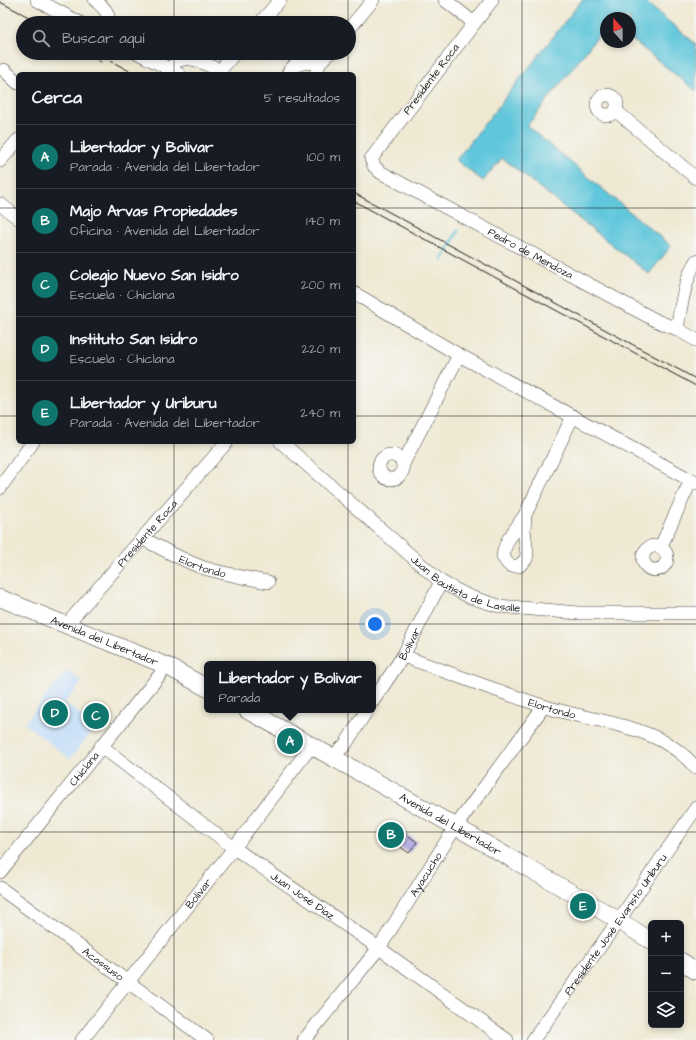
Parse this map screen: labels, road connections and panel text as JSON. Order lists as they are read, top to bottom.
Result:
{
  "streets": {
    "main road": ["Avenida del Libertador"],
    "street": [
      "Presidente Roca",
      "Pedro de Mendoza",
      "Elortondo",
      "Juan Bautista de Lasalle",
      "Bolívar",
      "Chiclana",
      "Ayacucho",
      "Juan José Díaz",
      "Presidente José Evaristo Uriburu",
      "Acassuso"
    ]
  },
  "crossings": [
    ["Presidente Roca", "Pedro de Mendoza"],
    ["Presidente Roca", "Elortondo"],
    ["Presidente Roca", "Avenida del Libertador"],
    ["Elortondo", "Bolívar"],
    ["Elortondo", "Ayacucho"],
    ["Juan Bautista de Lasalle", "Bolívar"],
    ["Avenida del Libertador", "Bolívar"],
    ["Avenida del Libertador", "Chiclana"],
    ["Avenida del Libertador", "Ayacucho"],
    ["Avenida del Libertador", "Presidente José Evaristo Uriburu"],
    ["Bolívar", "Juan José Díaz"],
    ["Bolívar", "Acassuso"],
    ["Chiclana", "Juan José Díaz"],
    ["Ayacucho", "Juan José Díaz"]
  ],
  "north": "top",
  "page": {
    "search": "Buscar aquí",
    "heading": ["Cerca", "5 resultados"],
    "list": [
      {
        "mark": "A",
        "name": "Libertador y Bolivar",
        "note": "Parada · Avenida del Libertador",
        "value": "100 m"
      },
      {
        "mark": "B",
        "name": "Majo Arvas Propiedades",
        "note": "Oficina · Avenida del Libertador",
        "value": "140 m"
      },
      {
        "mark": "C",
        "name": "Colegio Nuevo San Isidro",
        "note": "Escuela · Chiclana",
        "value": "200 m"
      },
      {
        "mark": "D",
        "name": "Instituto San Isidro",
        "note": "Escuela · Chiclana",
        "value": "220 m"
      },
      {
        "mark": "E",
        "name": "Libertador y Uriburu",
        "note": "Parada · Avenida del Libertador",
        "value": "240 m"
      }
    ],
    "popup": ["Libertador y Bolivar", "Parada"],
    "pins": [
      "D",
      "C",
      "A",
      "B",
      "E"
    ],
    "map_buttons": ["+", "−"]
  }
}
